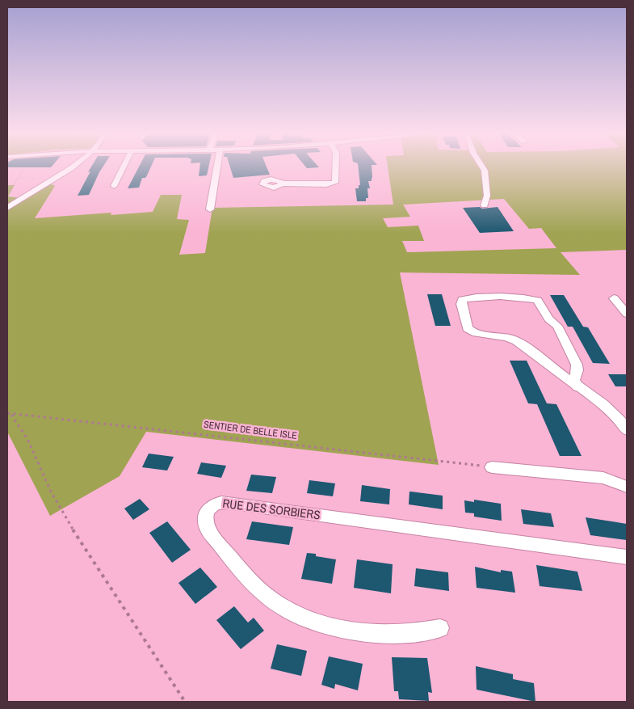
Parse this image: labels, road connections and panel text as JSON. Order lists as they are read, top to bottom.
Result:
{
  "streets": {
    "street": ["RUE DES SORBIERS"],
    "path": ["SENTIER DE BELLE ISLE"]
  }
}
